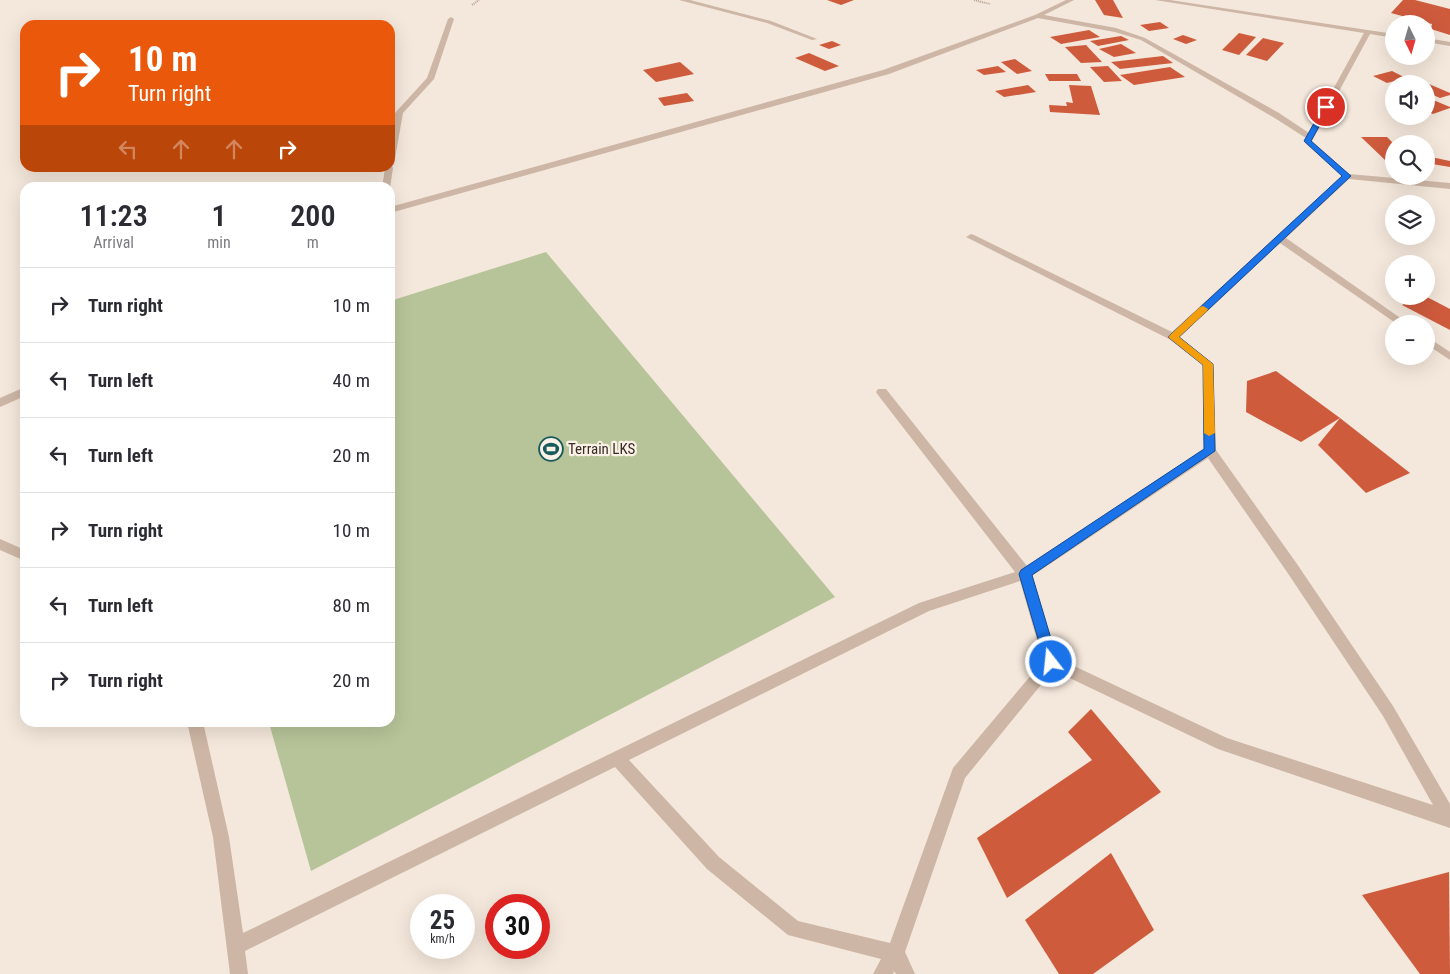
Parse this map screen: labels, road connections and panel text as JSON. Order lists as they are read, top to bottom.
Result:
{
  "places": {
    "sports": ["Terrain LKS"]
  },
  "north": "bottom",
  "page": {
    "map_buttons": ["+", "−"],
    "turn": ["10 m", "Turn right"],
    "eta": [
      "11:23",
      "Arrival",
      "1",
      "min",
      "200",
      "m"
    ],
    "list": [
      {
        "name": "Turn right",
        "value": "10 m"
      },
      {
        "name": "Turn left",
        "value": "40 m"
      },
      {
        "name": "Turn left",
        "value": "20 m"
      },
      {
        "name": "Turn right",
        "value": "10 m"
      },
      {
        "name": "Turn left",
        "value": "80 m"
      },
      {
        "name": "Turn right",
        "value": "20 m"
      }
    ],
    "speed": "25 km/h",
    "limit": "30"
  }
}
